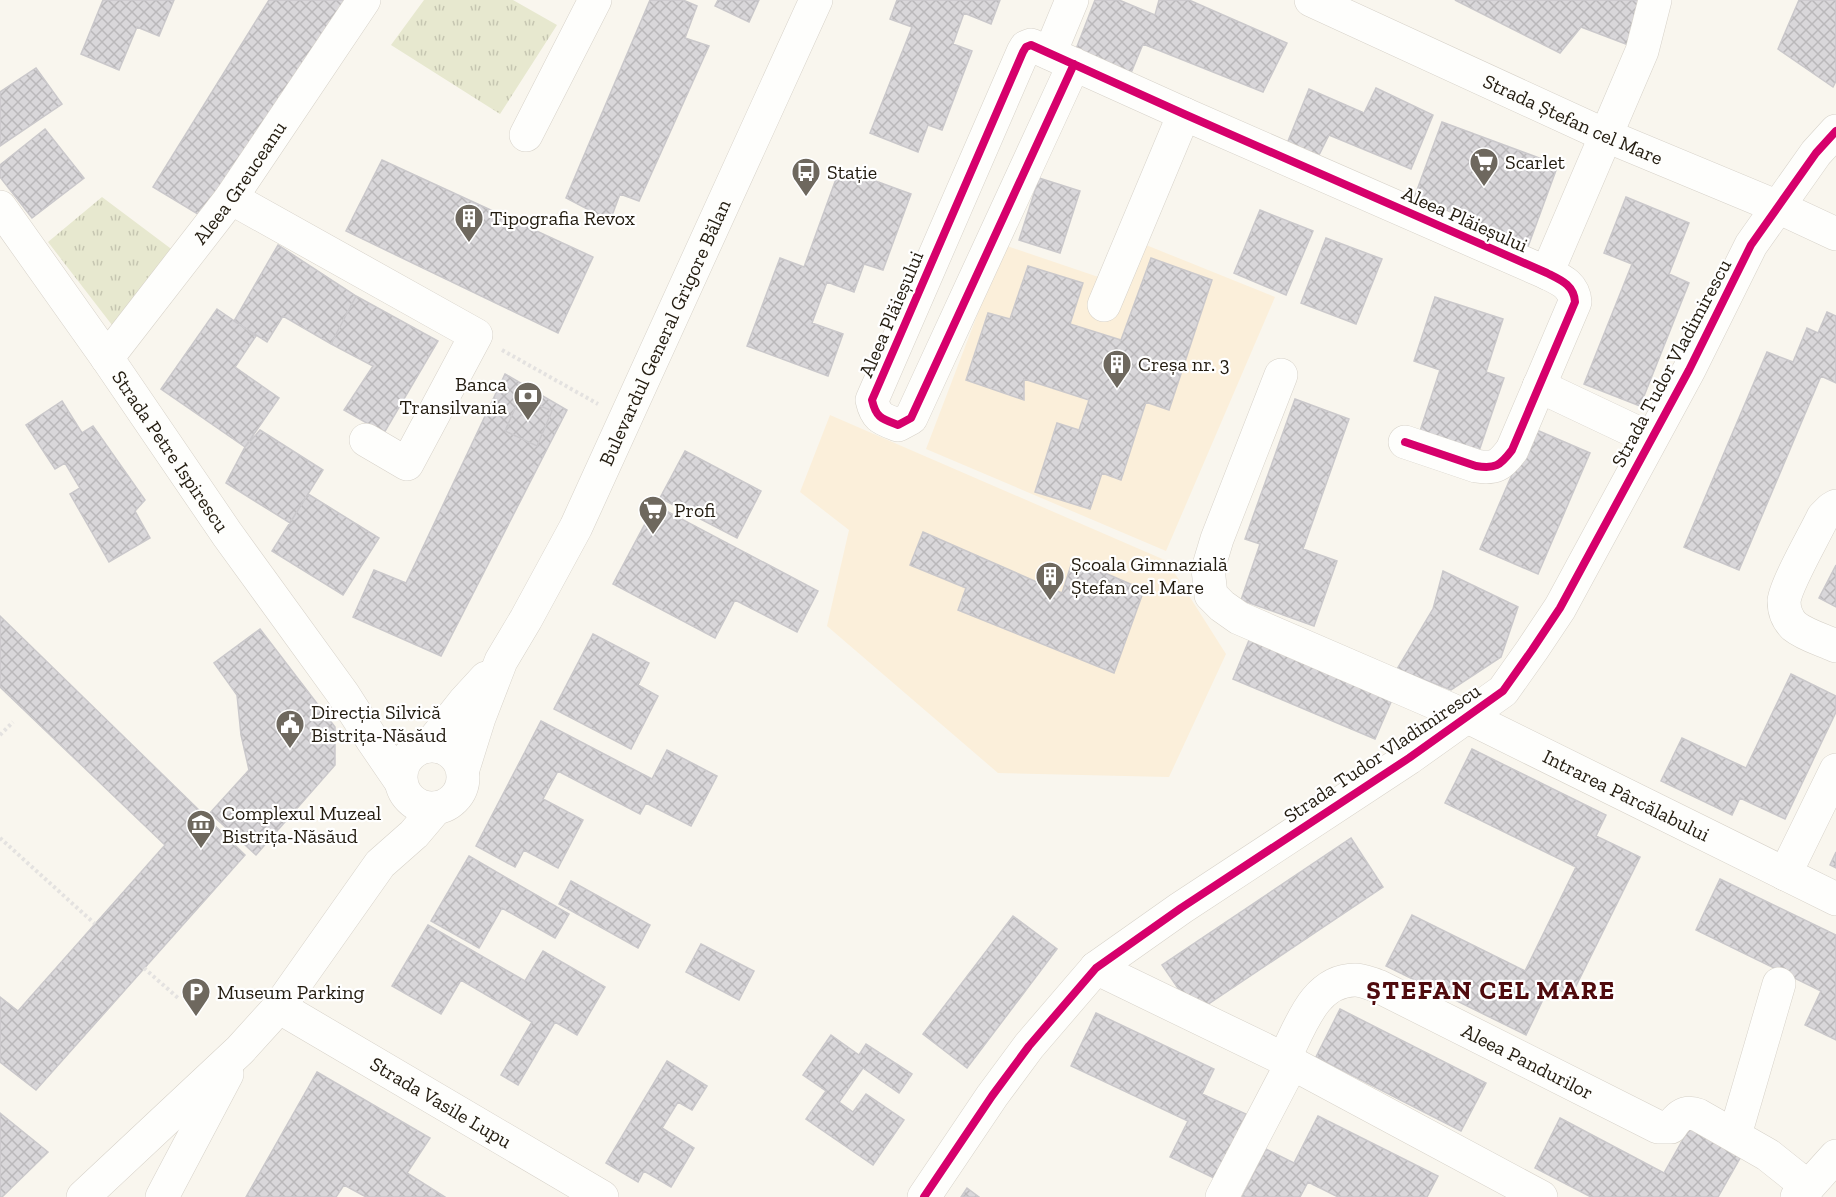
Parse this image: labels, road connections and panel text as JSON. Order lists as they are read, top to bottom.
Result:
{
  "streets": {
    "street": [
      "Strada Ștefan cel Mare",
      "Aleea Greuceanu",
      "Aleea Plăieșului",
      "Bulevardul General Grigore Bălan",
      "Strada Tudor Vladimirescu",
      "Strada Petre Ispirescu",
      "Intrarea Pârcălabului",
      "Aleea Pandurilor",
      "Strada Vasile Lupu"
    ]
  },
  "crossings": [
    ["Strada Ștefan cel Mare", "Aleea Plăieșului"],
    ["Strada Ștefan cel Mare", "Strada Tudor Vladimirescu"],
    ["Aleea Greuceanu", "Strada Petre Ispirescu"],
    ["Bulevardul General Grigore Bălan", "Strada Petre Ispirescu"],
    ["Strada Tudor Vladimirescu", "Intrarea Pârcălabului"]
  ],
  "districts": ["ȘTEFAN CEL MARE"],
  "places": {
    "supermarket": ["Scarlet", "Profi"],
    "bus stop": ["Stație"],
    "building": ["Tipografia Revox", "Creșa nr. 3", "Școala Gimnazială Ștefan cel Mare"],
    "bank": ["Banca Transilvania"],
    "public building": ["Direcția Silvică Bistrița-Năsăud"],
    "museum": ["Complexul Muzeal Bistrița-Năsăud"],
    "parking": ["Museum Parking"]
  }
}
